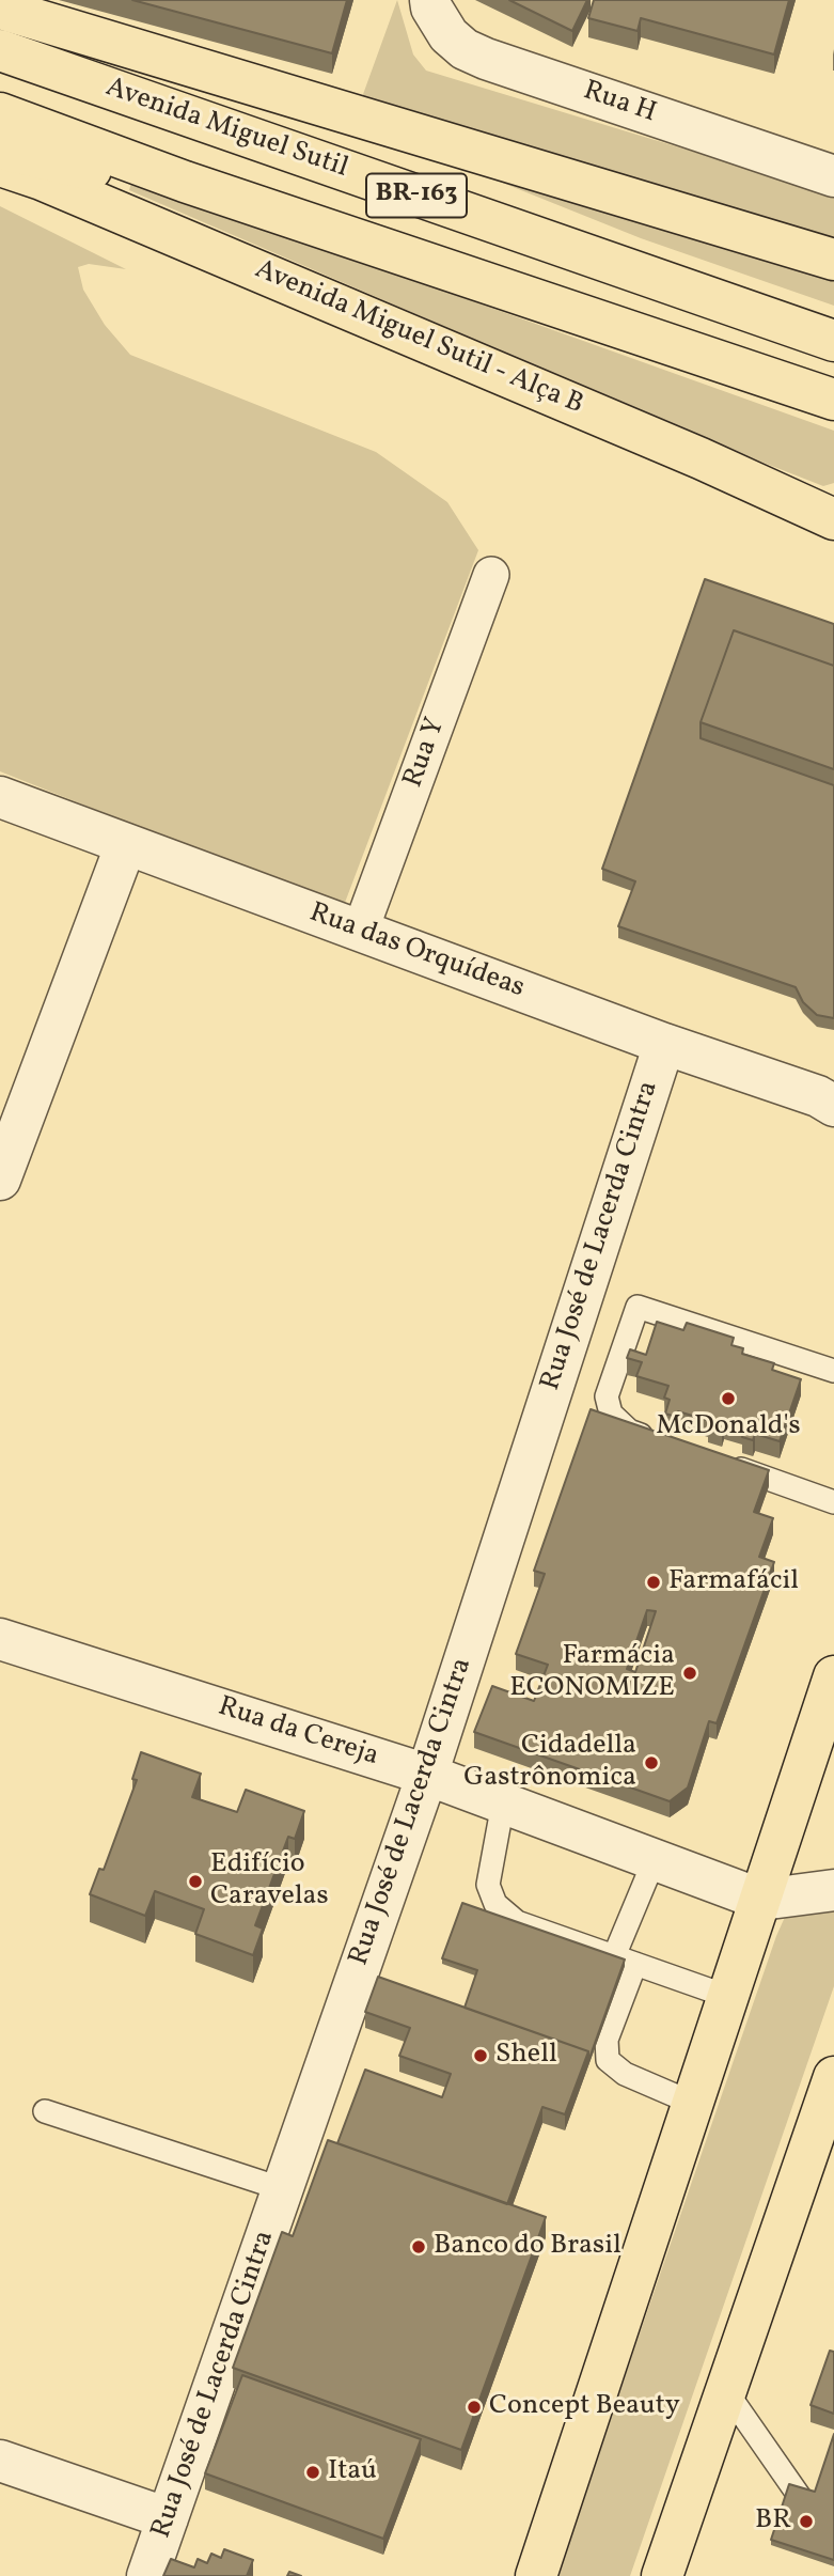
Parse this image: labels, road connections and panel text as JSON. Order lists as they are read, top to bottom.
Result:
{
  "streets": {
    "main road": ["Avenida Miguel Sutil", "BR-163", "Avenida Miguel Sutil - Alça B"],
    "street": [
      "Rua H",
      "Rua Y",
      "Rua das Orquídeas",
      "Rua José de Lacerda Cintra",
      "Rua da Cereja"
    ]
  },
  "crossings": [
    ["Rua Y", "Rua das Orquídeas"],
    ["Rua das Orquídeas", "Rua José de Lacerda Cintra"],
    ["Rua José de Lacerda Cintra", "Rua da Cereja"]
  ],
  "places": [
    "McDonald's",
    "Farmafácil",
    "Farmácia ECONOMIZE",
    "Cidadella Gastrônomica",
    "Edifício Caravelas",
    "Shell",
    "Banco do Brasil",
    "Concept Beauty",
    "Itaú",
    "BR"
  ]
}
